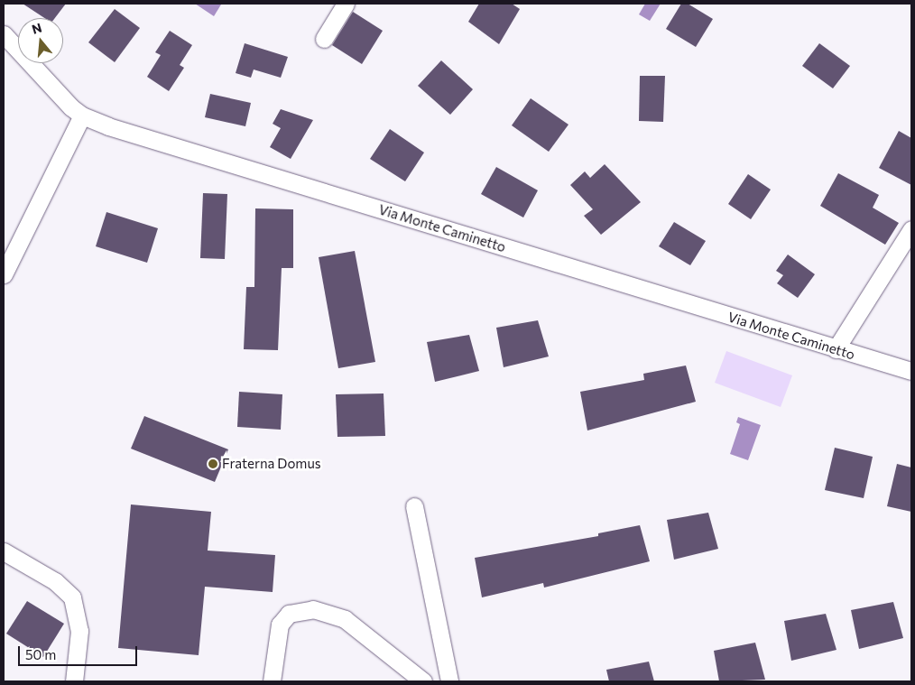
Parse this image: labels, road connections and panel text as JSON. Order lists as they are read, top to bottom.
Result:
{
  "streets": {
    "street": ["Via Monte Caminetto"]
  },
  "places": ["Fraterna Domus"],
  "scale_bar": "50 m",
  "north": "top"
}
